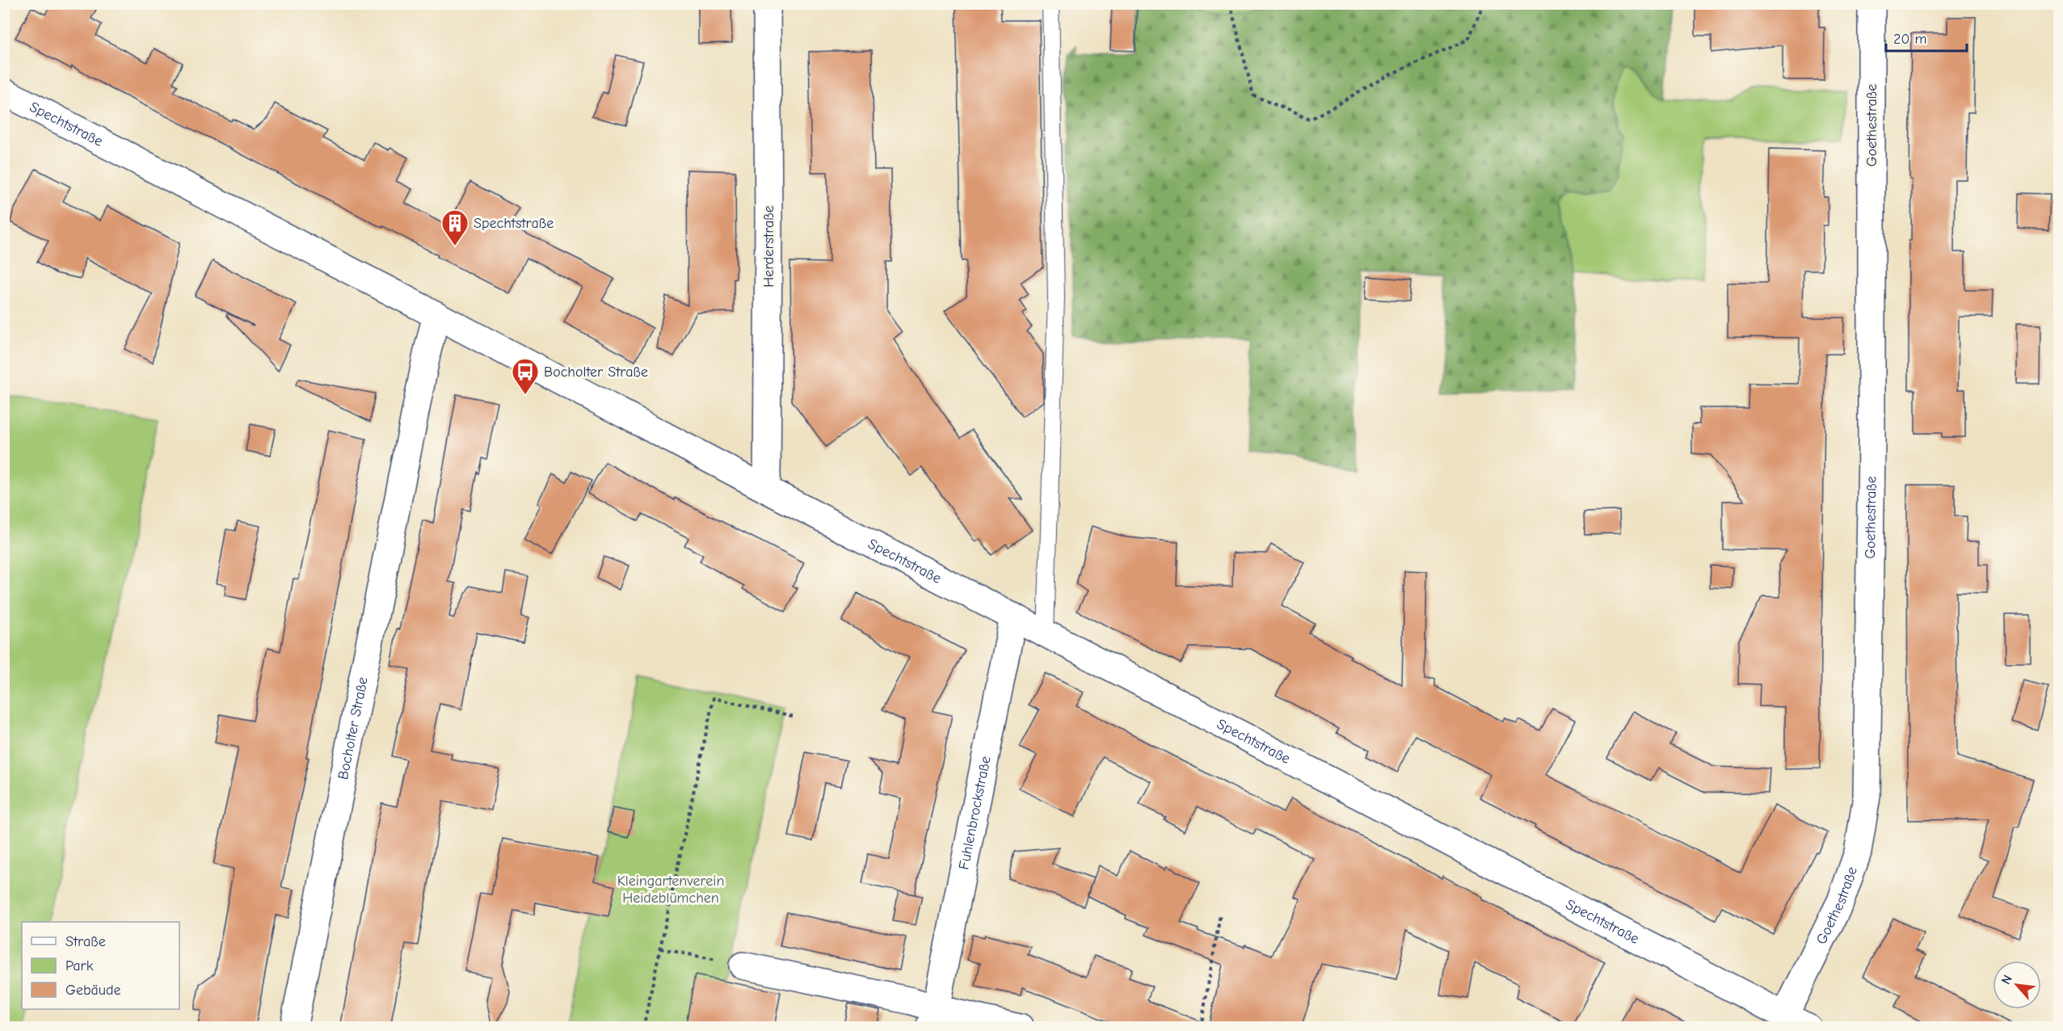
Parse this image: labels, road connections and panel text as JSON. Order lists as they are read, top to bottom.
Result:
{
  "streets": {
    "street": [
      "Spechtstraße",
      "Goethestraße",
      "Herderstraße",
      "Bocholter Straße",
      "Fuhlenbrockstraße"
    ]
  },
  "crossings": [
    ["Spechtstraße", "Goethestraße"],
    ["Spechtstraße", "Herderstraße"],
    ["Spechtstraße", "Bocholter Straße"],
    ["Spechtstraße", "Fuhlenbrockstraße"]
  ],
  "parks": ["Kleingartenverein Heideblümchen"],
  "places": {
    "building": ["Spechtstraße"],
    "bus stop": ["Bocholter Straße"]
  },
  "legend": ["Straße", "Park", "Gebäude"],
  "scale_bar": "20 m",
  "north": "top left"
}
